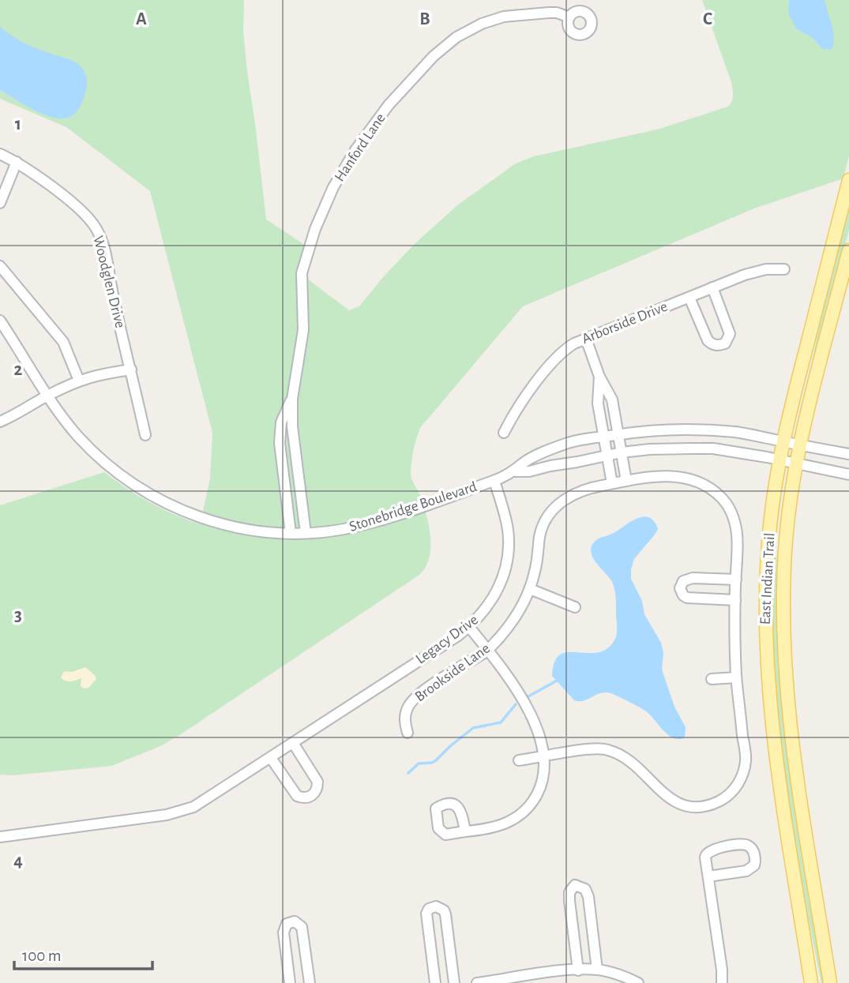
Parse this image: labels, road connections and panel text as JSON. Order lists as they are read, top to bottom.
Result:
{
  "streets": {
    "main road": ["East Indian Trail"],
    "street": [
      "Hanford Lane",
      "Woodglen Drive",
      "Arborside Drive",
      "Stonebridge Boulevard",
      "Legacy Drive",
      "Brookside Lane"
    ]
  },
  "crossings": [
    ["Hanford Lane", "Stonebridge Boulevard"],
    ["Stonebridge Boulevard", "East Indian Trail"],
    ["Stonebridge Boulevard", "Legacy Drive"]
  ],
  "scale_bar": "100 m",
  "grid": {
    "columns": ["A", "B", "C"],
    "rows": [
      "1",
      "2",
      "3",
      "4"
    ]
  }
}
